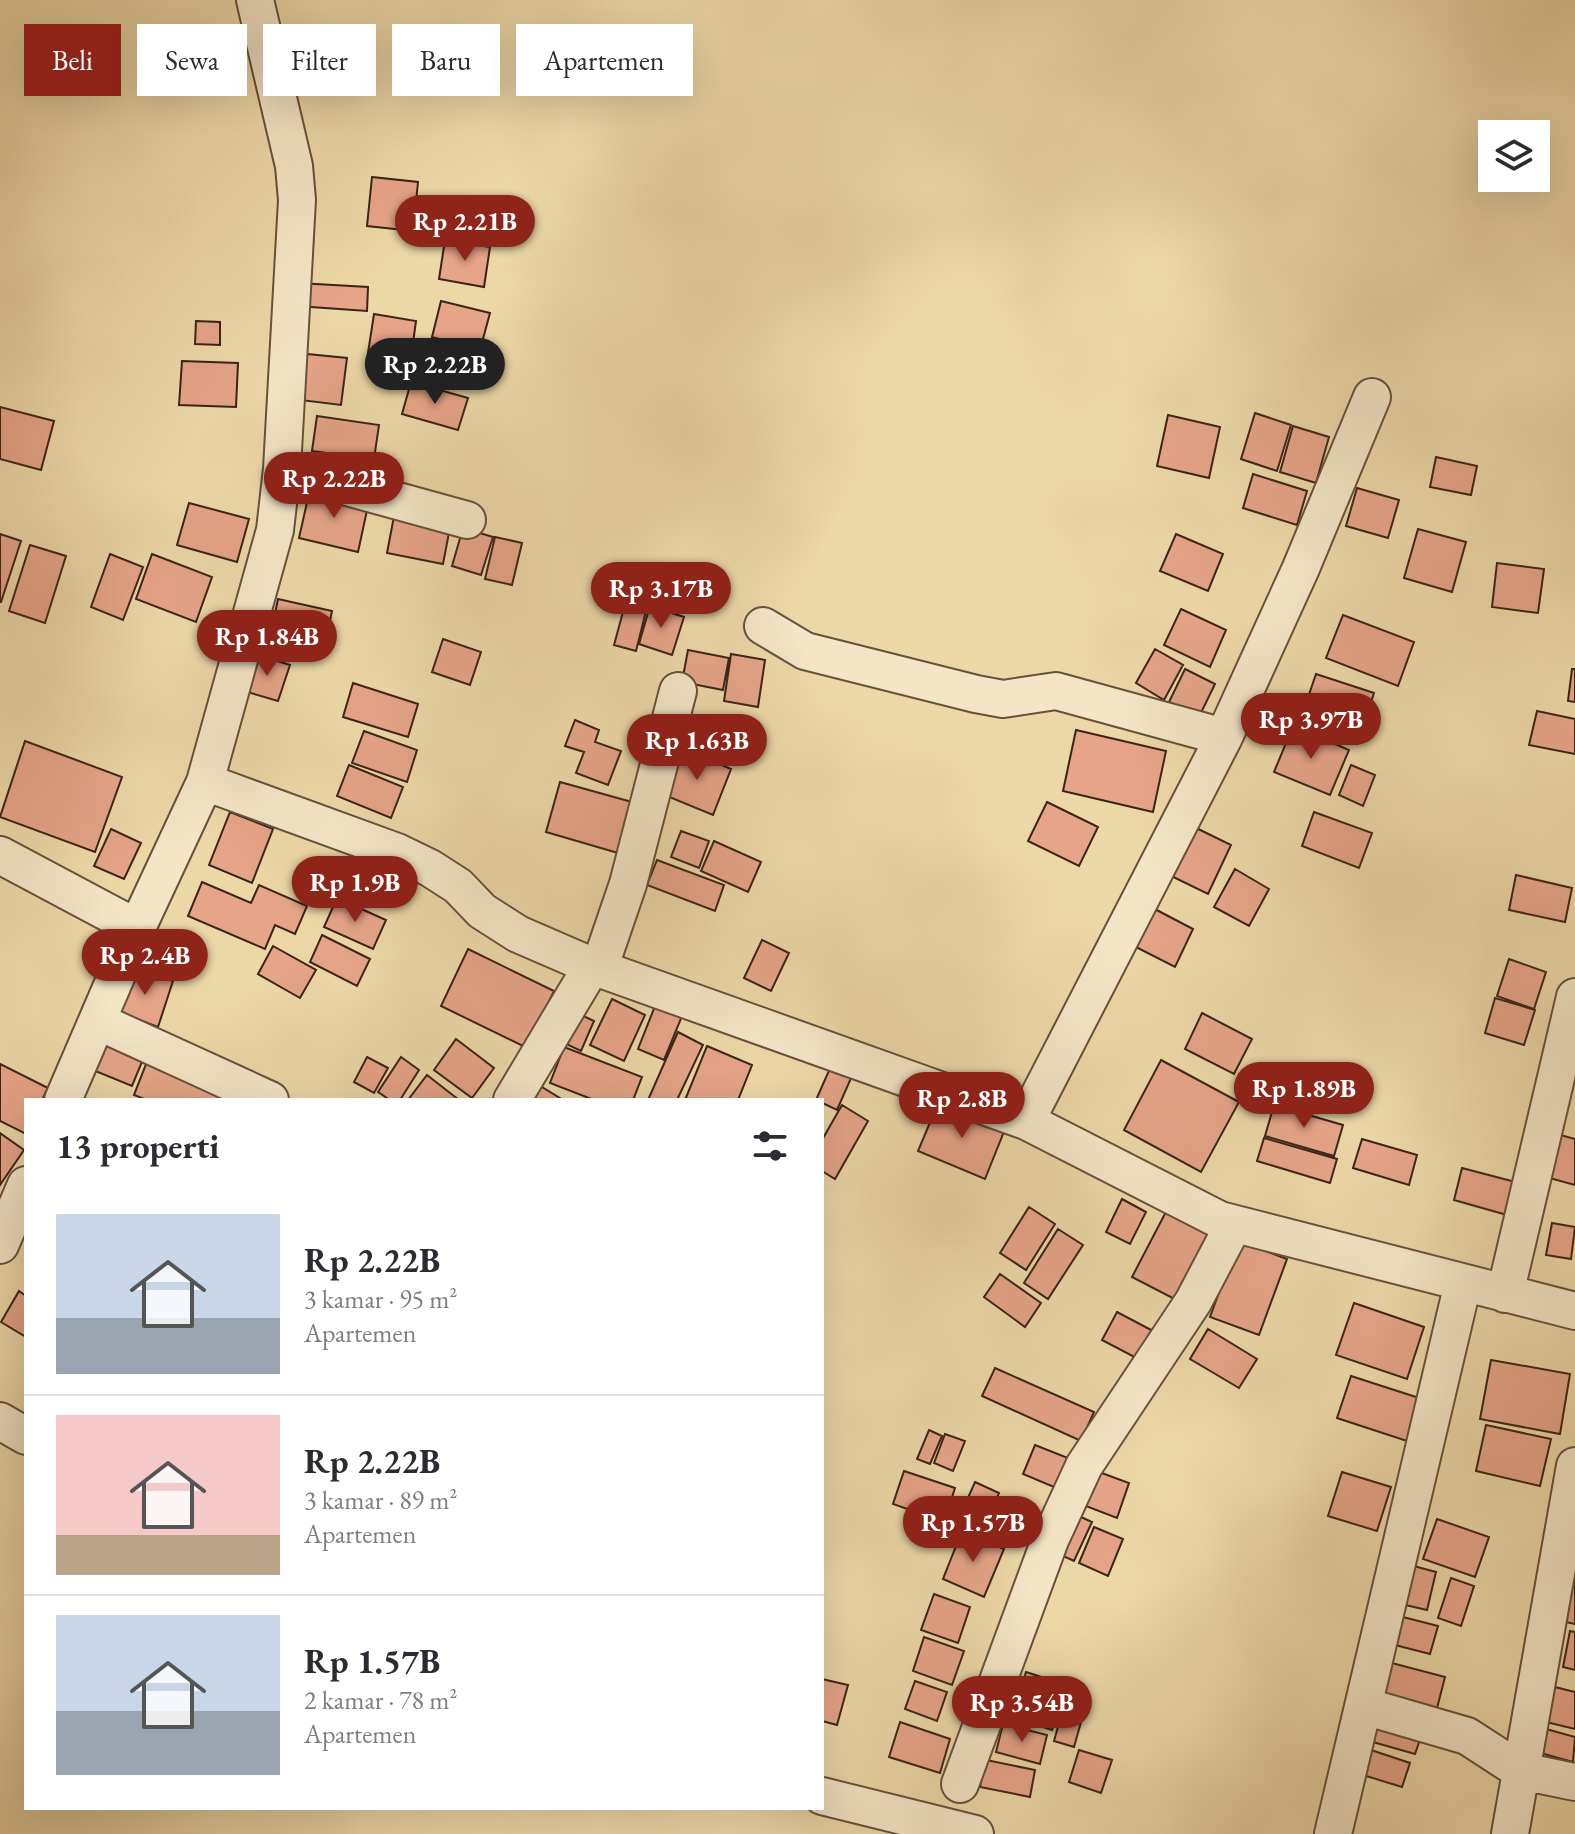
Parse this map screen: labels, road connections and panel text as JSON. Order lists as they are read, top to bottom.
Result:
{
  "page": {
    "chip": [
      "Beli",
      "Sewa",
      "Filter",
      "Baru",
      "Apartemen"
    ],
    "price": [
      "Rp 2.21B",
      "Rp 2.22B",
      "Rp 2.22B",
      "Rp 3.17B",
      "Rp 1.84B",
      "Rp 3.97B",
      "Rp 1.63B",
      "Rp 1.9B",
      "Rp 2.4B",
      "Rp 1.89B",
      "Rp 2.8B",
      "Rp 1.57B",
      "Rp 3.54B"
    ],
    "heading": "13 properti",
    "list": [
      {
        "name": "Rp 2.22B",
        "note": "3 kamar · 95 m² · Apartemen"
      },
      {
        "name": "Rp 2.22B",
        "note": "3 kamar · 89 m² · Apartemen"
      },
      {
        "name": "Rp 1.57B",
        "note": "2 kamar · 78 m² · Apartemen"
      }
    ]
  }
}
